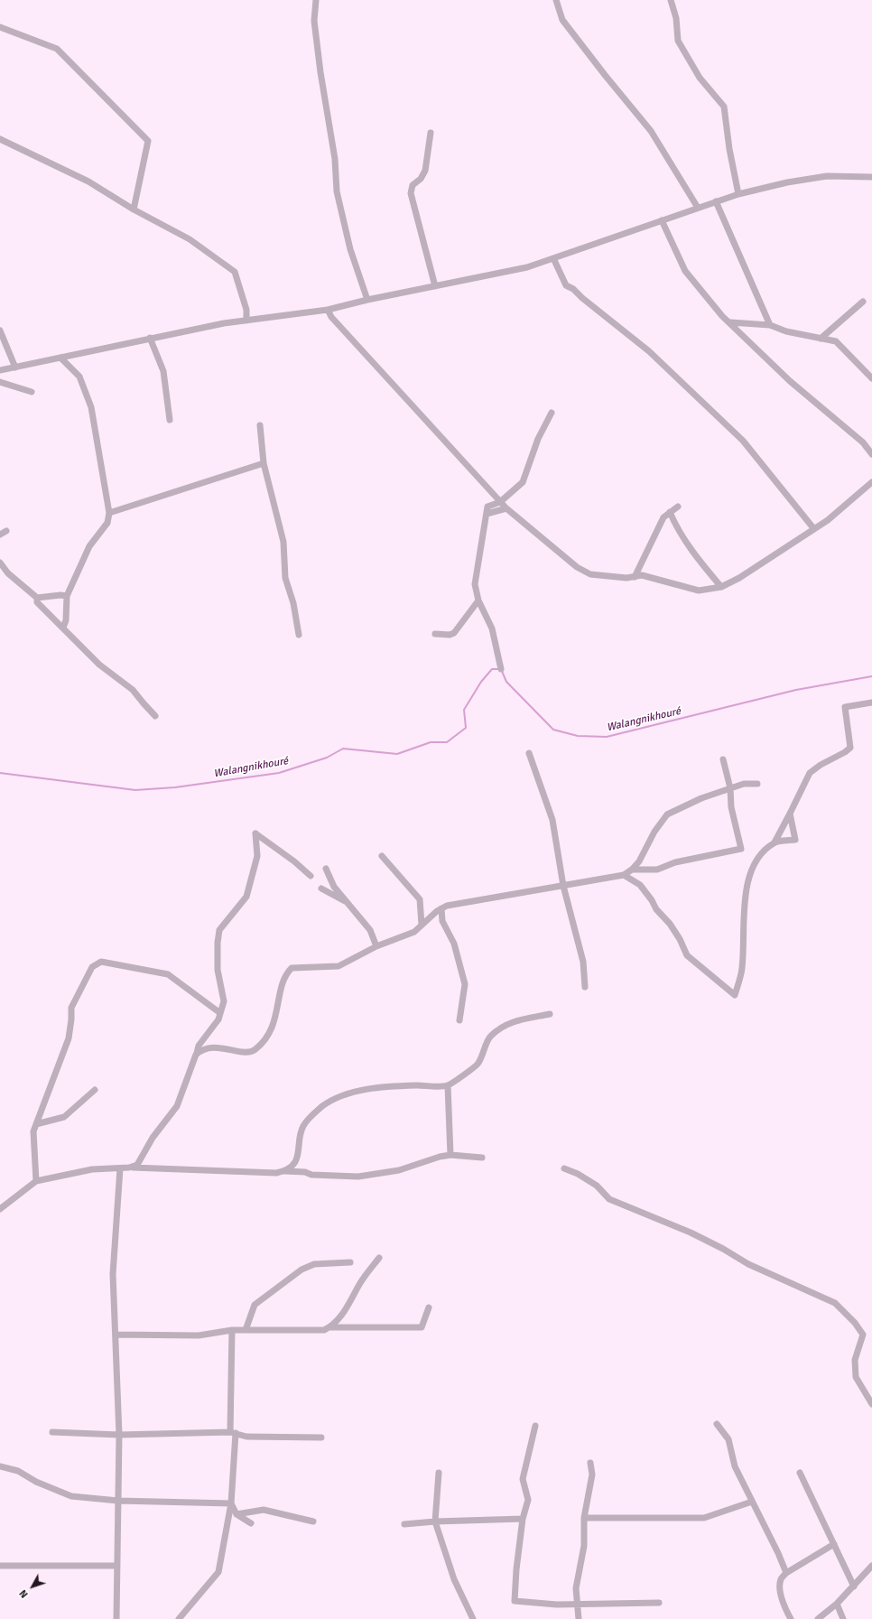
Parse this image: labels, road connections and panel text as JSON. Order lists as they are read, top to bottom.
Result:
{
  "water": ["Walangnikhouré"],
  "north": "bottom left"
}
